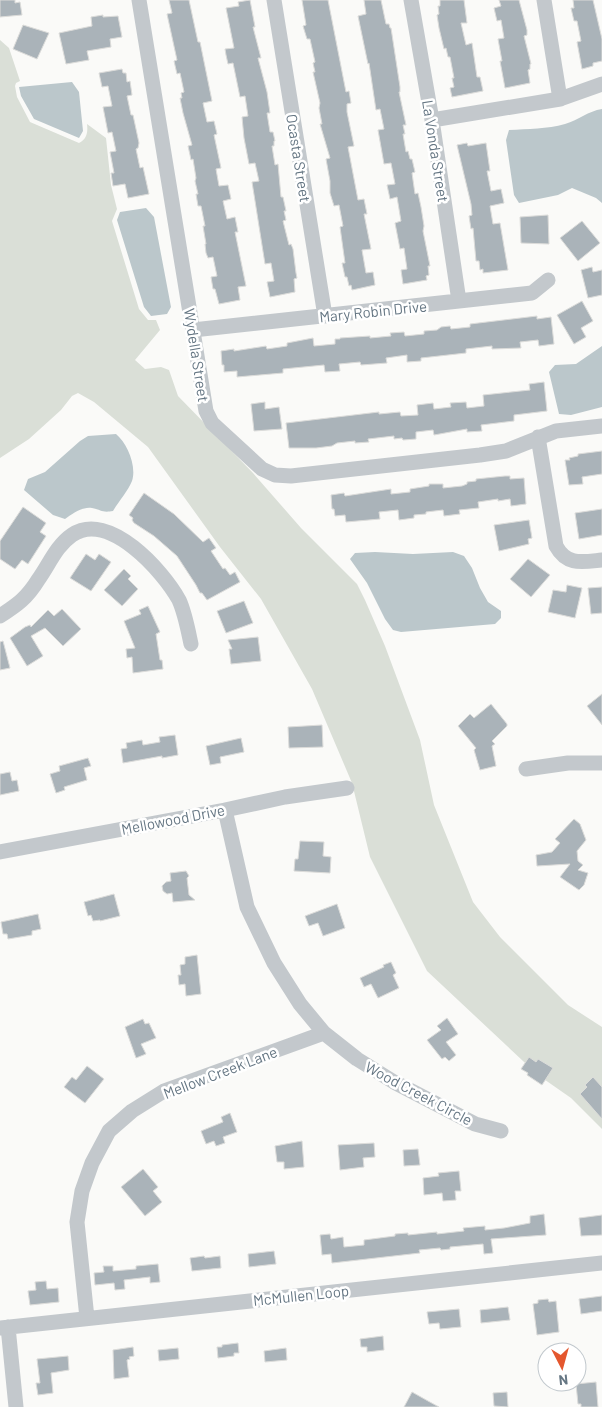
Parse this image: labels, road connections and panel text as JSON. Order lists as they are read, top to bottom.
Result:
{
  "streets": {
    "street": [
      "La Vonda Street",
      "Ocasta Street",
      "Mary Robin Drive",
      "Wydella Street",
      "Mellowood Drive",
      "Mellow Creek Lane",
      "Wood Creek Circle",
      "McMullen Loop"
    ]
  },
  "crossings": [
    ["La Vonda Street", "Mary Robin Drive"],
    ["Ocasta Street", "Mary Robin Drive"],
    ["Mary Robin Drive", "Wydella Street"],
    ["Mellowood Drive", "Wood Creek Circle"],
    ["Mellow Creek Lane", "Wood Creek Circle"],
    ["Mellow Creek Lane", "McMullen Loop"]
  ],
  "north": "bottom"
}
